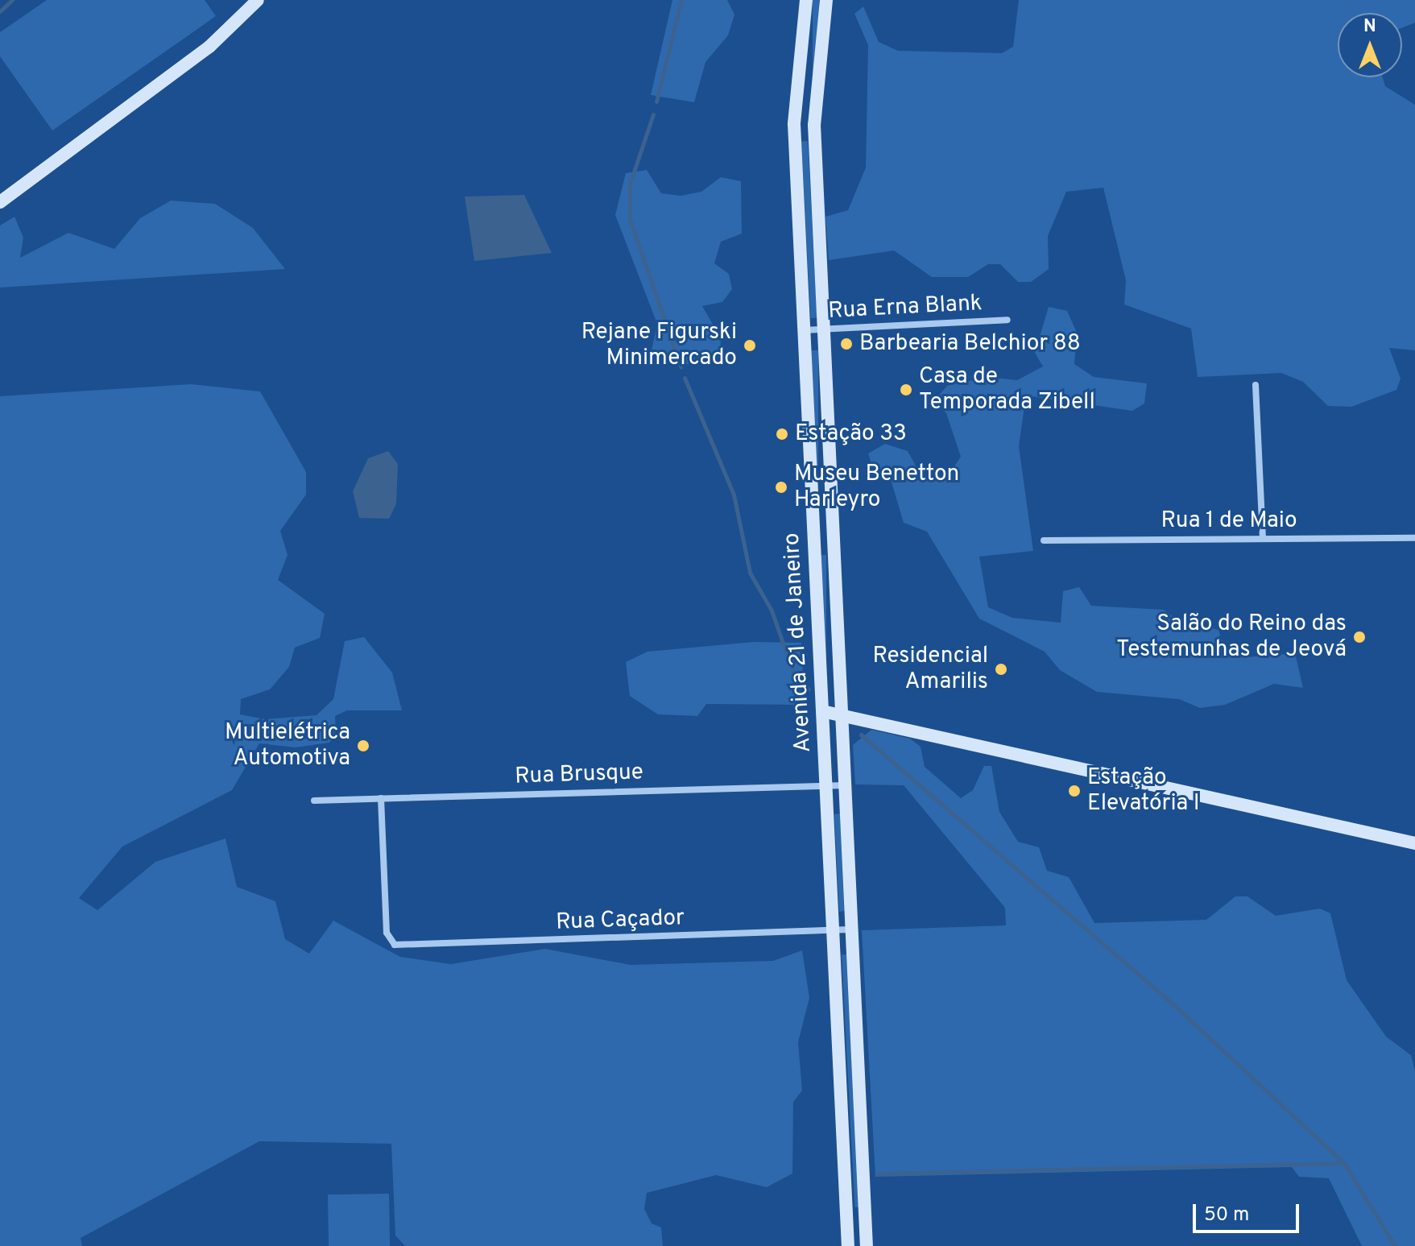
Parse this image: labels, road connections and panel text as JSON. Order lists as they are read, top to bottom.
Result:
{
  "streets": {
    "street": [
      "Rua Erna Blank",
      "Rua 1 de Maio",
      "Avenida 21 de Janeiro",
      "Rua Brusque",
      "Rua Caçador"
    ]
  },
  "crossings": [
    ["Rua Erna Blank", "Avenida 21 de Janeiro"],
    ["Avenida 21 de Janeiro", "Rua Brusque"],
    ["Avenida 21 de Janeiro", "Rua Caçador"],
    ["Rua Brusque", "Rua Caçador"]
  ],
  "places": [
    "Barbearia Belchior 88",
    "Rejane Figurski Minimercado",
    "Casa de Temporada Zibell",
    "Estação 33",
    "Museu Benetton Harleyro",
    "Salão do Reino das Testemunhas de Jeová",
    "Residencial Amarilis",
    "Multielétrica Automotiva",
    "Estação Elevatória I"
  ],
  "scale_bar": "50 m",
  "north": "top"
}
